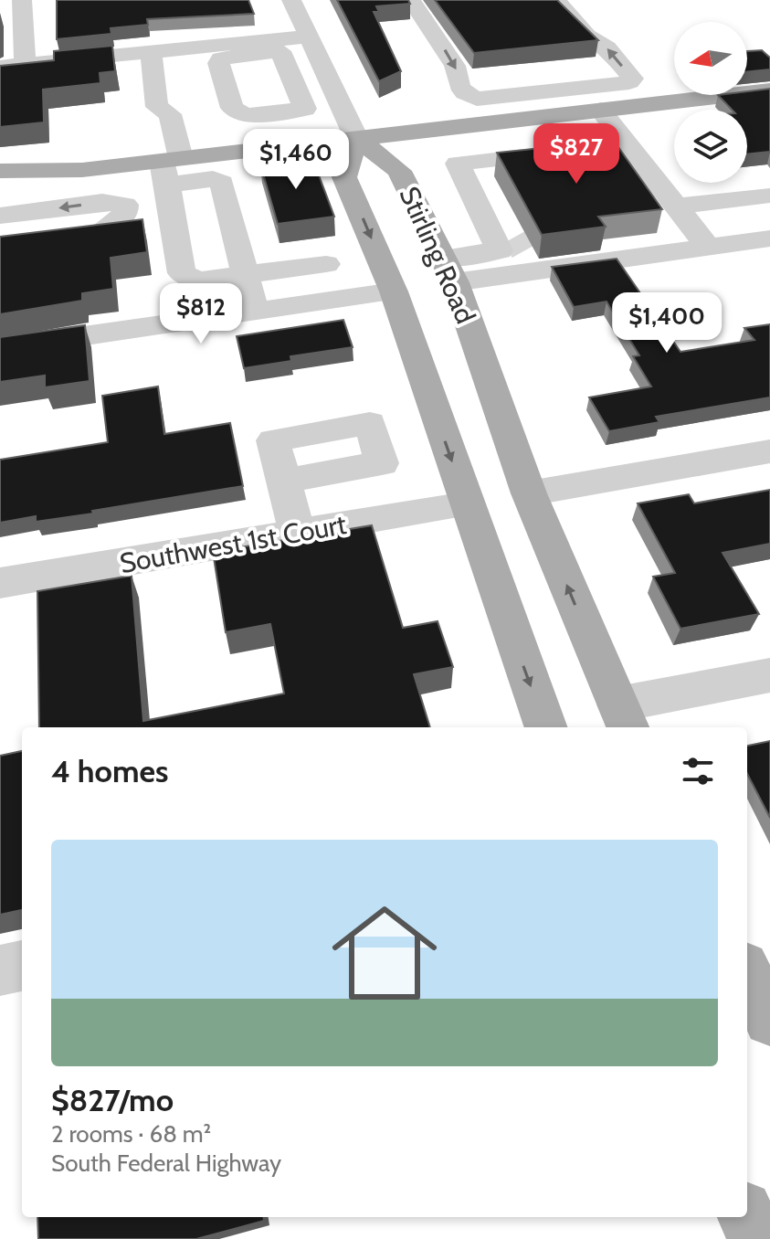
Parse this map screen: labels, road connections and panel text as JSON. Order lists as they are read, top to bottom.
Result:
{
  "streets": {
    "main road": ["Stirling Road"],
    "street": ["Southwest 1st Court"]
  },
  "crossings": [
    ["Stirling Road", "Southwest 1st Court"]
  ],
  "north": "left",
  "page": {
    "price": [
      "$827",
      "$1,460",
      "$812",
      "$1,400"
    ],
    "heading": "4 homes",
    "list": [
      {
        "name": "$827/mo",
        "note": "2 rooms · 68 m² · South Federal Highway"
      }
    ]
  }
}
